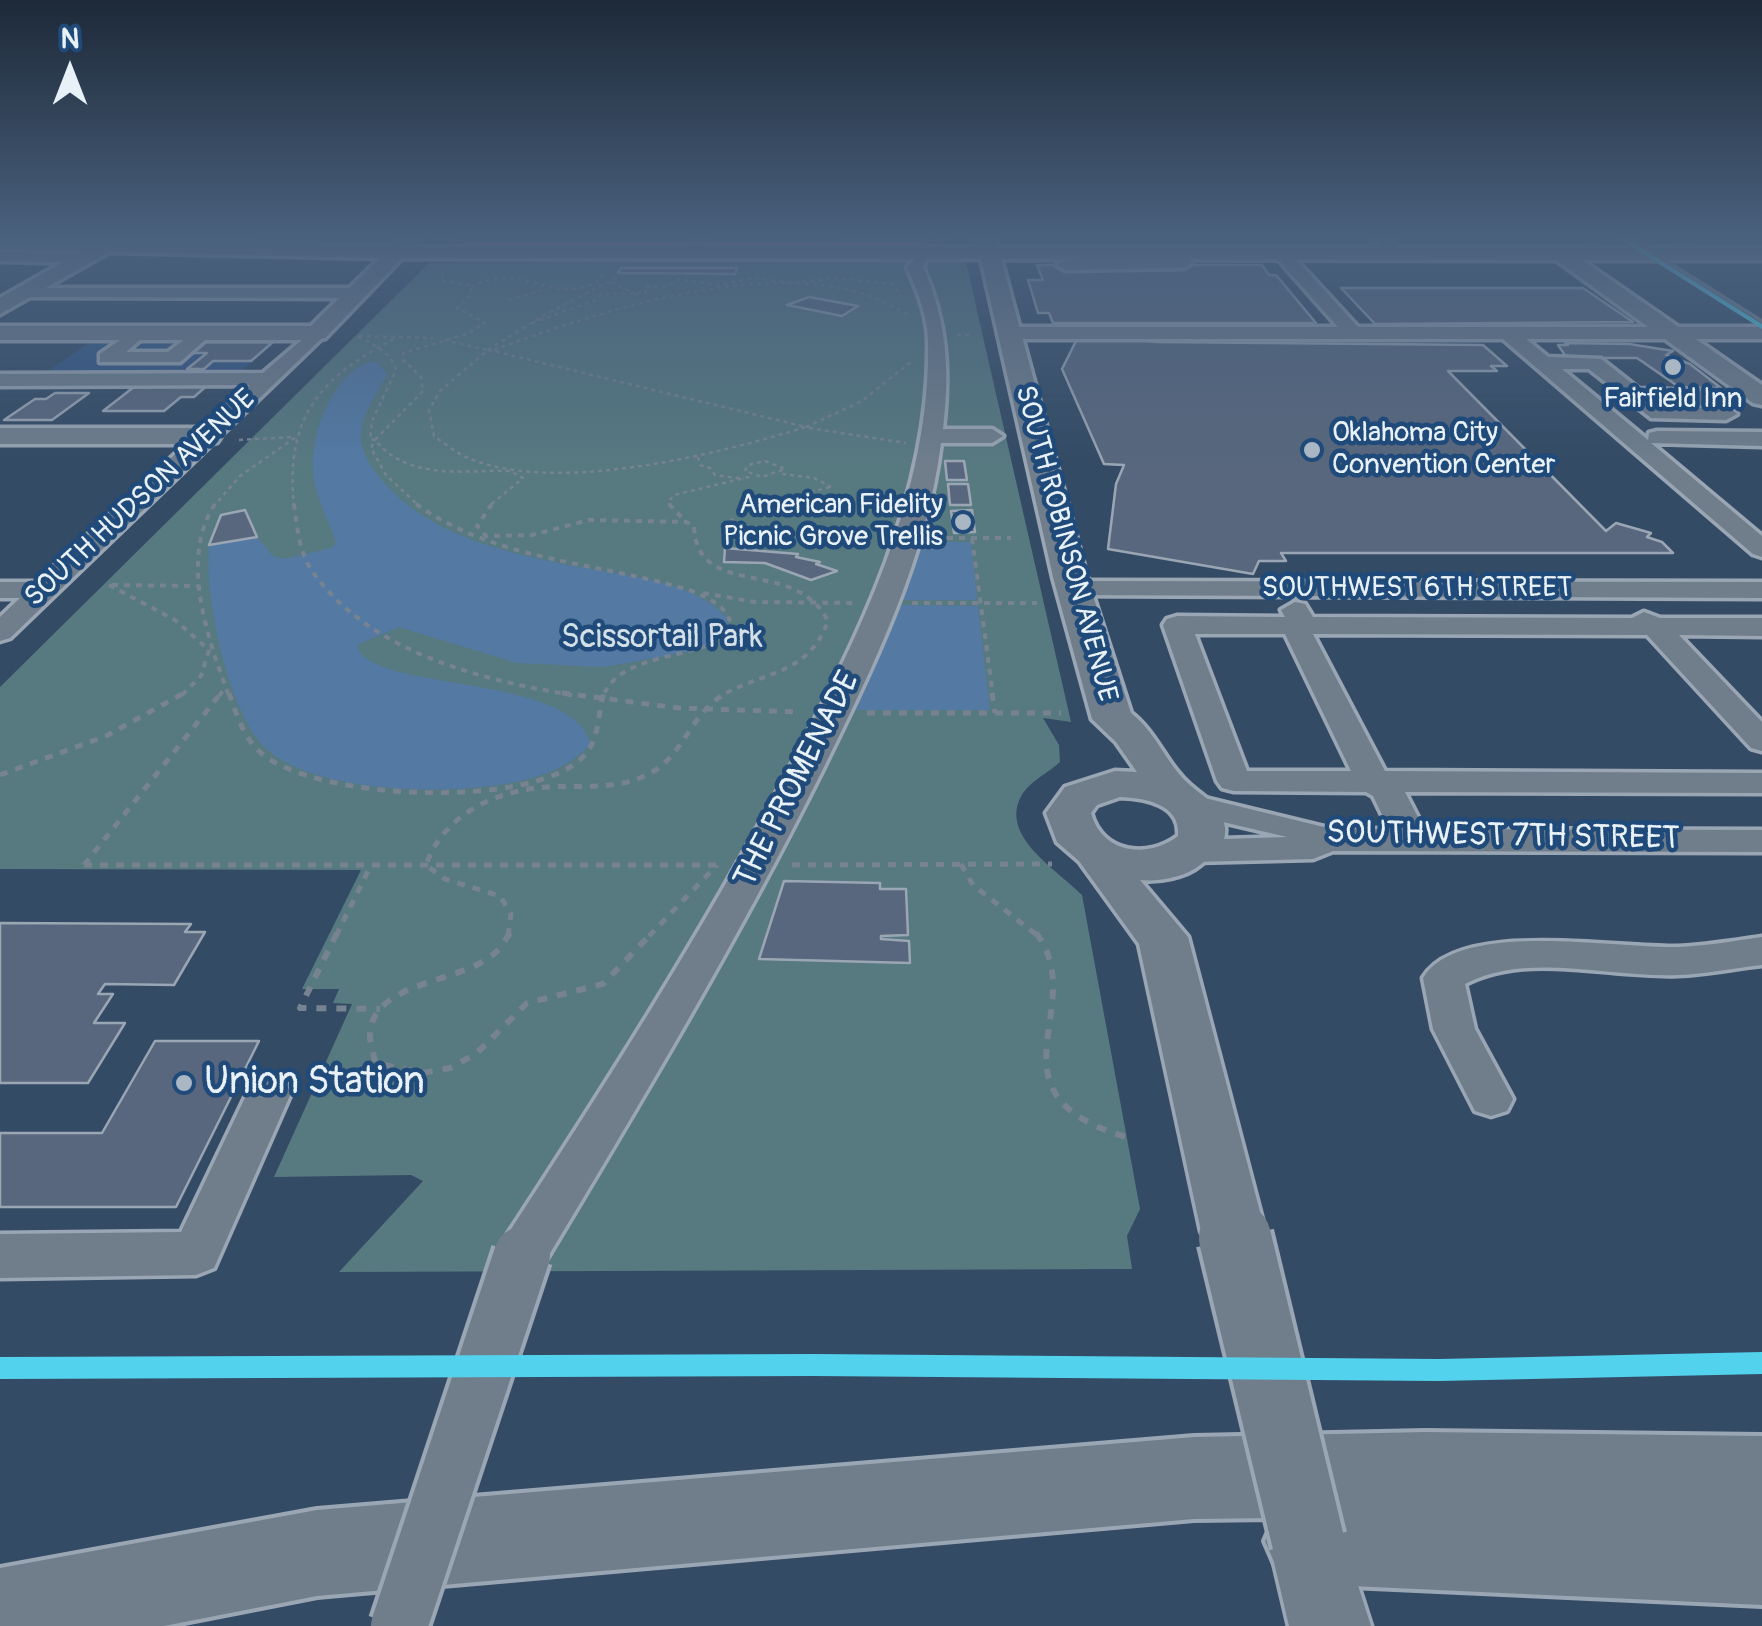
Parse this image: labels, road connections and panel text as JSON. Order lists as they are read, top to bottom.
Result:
{
  "streets": {
    "main road": ["SOUTH HUDSON AVENUE", "SOUTH ROBINSON AVENUE"],
    "street": ["SOUTHWEST 6TH STREET", "THE PROMENADE", "SOUTHWEST 7TH STREET"]
  },
  "crossings": [
    ["SOUTH ROBINSON AVENUE", "SOUTHWEST 6TH STREET"],
    ["SOUTH ROBINSON AVENUE", "SOUTHWEST 7TH STREET"]
  ],
  "parks": ["Scissortail Park"],
  "places": [
    "Fairfield Inn",
    "Oklahoma City Convention Center",
    "American Fidelity Picnic Grove Trellis",
    "Union Station"
  ],
  "north": "top"
}
